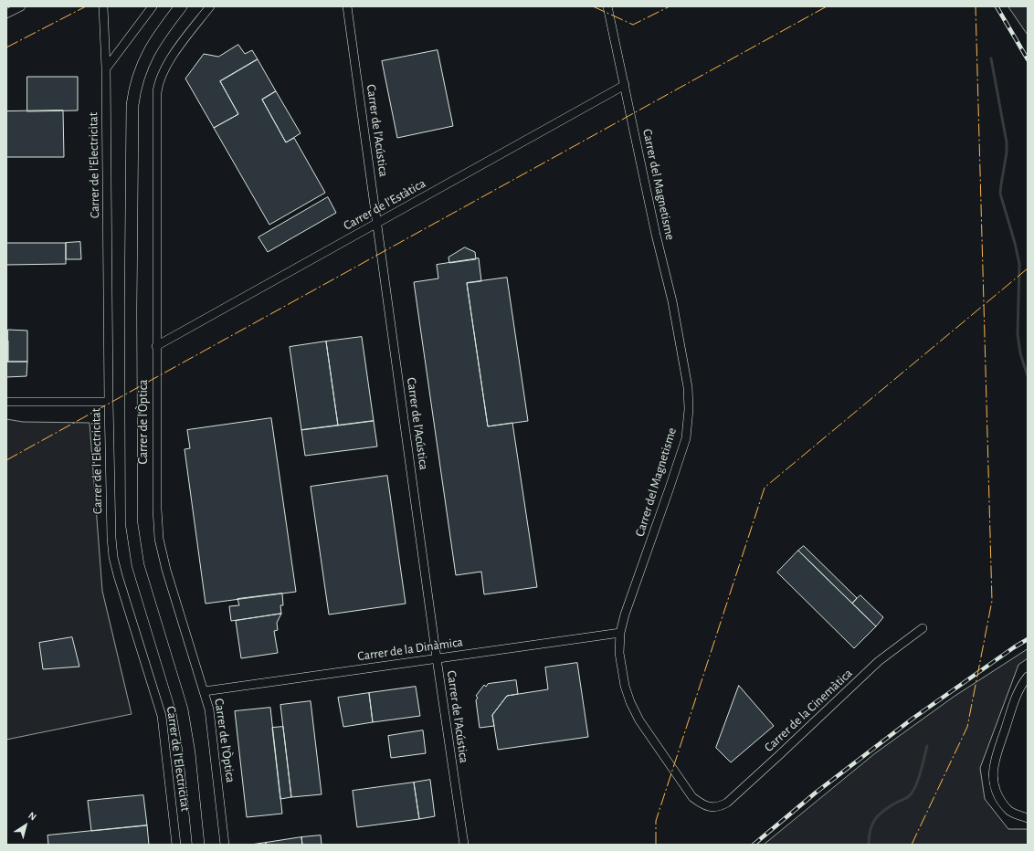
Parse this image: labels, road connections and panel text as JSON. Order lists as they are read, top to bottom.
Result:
{
  "streets": {
    "street": [
      "Carrer de l'Acústica",
      "Carrer de l'Electricitat",
      "Carrer del Magnetisme",
      "Carrer de l'Estàtica",
      "Carrer de l'Òptica",
      "Carrer de la Dinàmica",
      "Carrer de la Cinemàtica"
    ]
  },
  "crossings": [
    ["Carrer de l'Acústica", "Carrer de l'Estàtica"],
    ["Carrer de l'Acústica", "Carrer de la Dinàmica"],
    ["Carrer del Magnetisme", "Carrer de l'Estàtica"],
    ["Carrer del Magnetisme", "Carrer de la Dinàmica"],
    ["Carrer del Magnetisme", "Carrer de la Cinemàtica"],
    ["Carrer de l'Estàtica", "Carrer de l'Òptica"],
    ["Carrer de l'Òptica", "Carrer de la Dinàmica"]
  ],
  "north": "top right"
}
